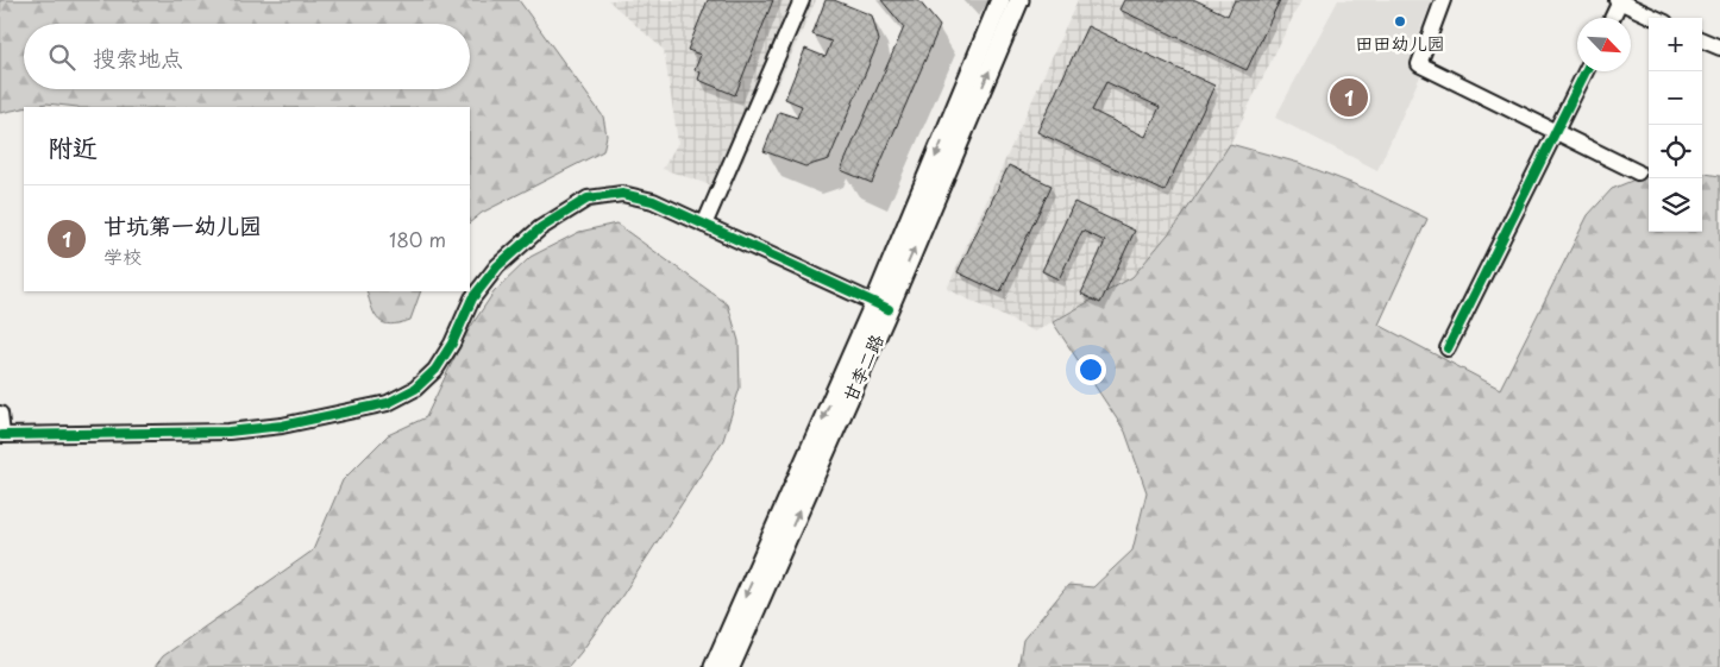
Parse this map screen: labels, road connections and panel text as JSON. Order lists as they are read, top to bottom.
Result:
{
  "streets": {
    "main road": ["甘李二路"]
  },
  "places": ["田田幼儿园"],
  "north": "bottom right",
  "page": {
    "map_buttons": ["+", "−"],
    "search": "搜索地点",
    "pins": "1",
    "heading": "附近",
    "list": [
      {
        "mark": "1",
        "name": "甘坑第一幼儿园",
        "note": "学校",
        "value": "180 m"
      }
    ]
  }
}
